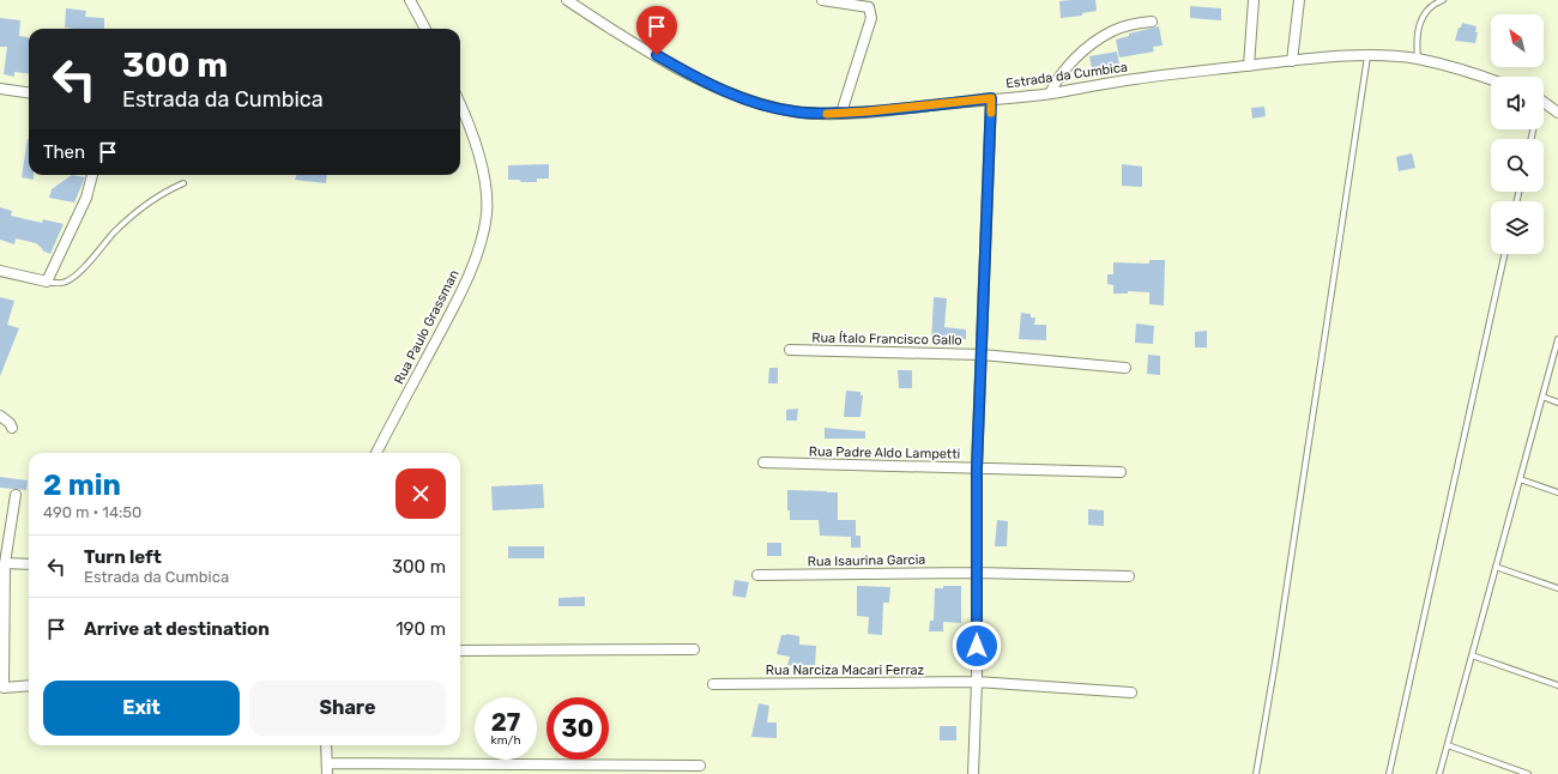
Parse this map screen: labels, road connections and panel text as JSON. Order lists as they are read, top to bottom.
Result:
{
  "streets": {
    "street": [
      "Estrada da Cumbica",
      "Rua Paulo Grassman",
      "Rua Ítalo Francisco Gallo",
      "Rua Padre Aldo Lampetti",
      "Rua Isaurina Garcia",
      "Rua Narciza Macari Ferraz"
    ]
  },
  "north": "top left",
  "page": {
    "turn": ["300 m", "Estrada da Cumbica"],
    "then": "Then",
    "heading": ["2 min", "490 m · 14:50"],
    "list": [
      {
        "name": "Turn left",
        "note": "Estrada da Cumbica",
        "value": "300 m"
      },
      {
        "name": "Arrive at destination",
        "value": "190 m"
      }
    ],
    "buttons": ["Exit", "Share"],
    "speed": "27 km/h",
    "limit": "30"
  }
}
